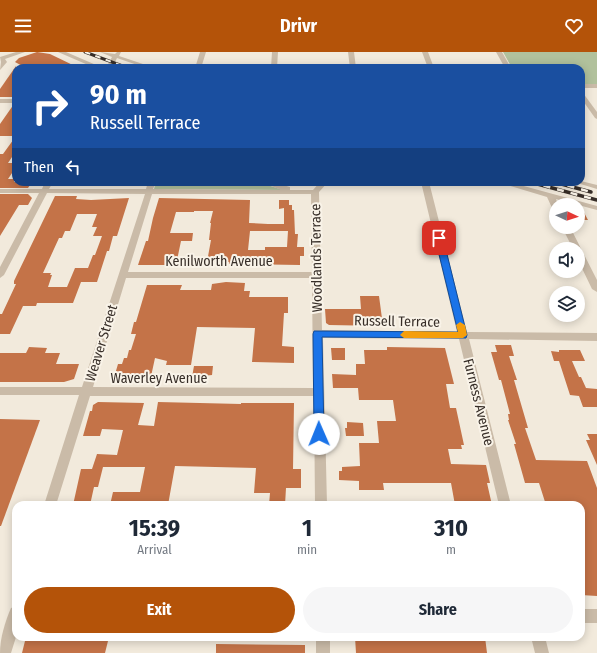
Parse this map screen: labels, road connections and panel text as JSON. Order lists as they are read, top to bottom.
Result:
{
  "streets": {
    "street": [
      "Woodlands Terrace",
      "Kenilworth Avenue",
      "Russell Terrace",
      "Weaver Street",
      "Waverley Avenue",
      "Furness Avenue"
    ]
  },
  "crossings": [
    ["Woodlands Terrace", "Kenilworth Avenue"],
    ["Woodlands Terrace", "Russell Terrace"],
    ["Woodlands Terrace", "Waverley Avenue"],
    ["Kenilworth Avenue", "Weaver Street"],
    ["Russell Terrace", "Furness Avenue"],
    ["Weaver Street", "Waverley Avenue"]
  ],
  "north": "right",
  "page": {
    "header": "Drivr",
    "turn": ["90 m", "Russell Terrace"],
    "then": "Then",
    "eta": [
      "15:39",
      "Arrival",
      "1",
      "min",
      "310",
      "m"
    ],
    "buttons": ["Exit", "Share"]
  }
}
